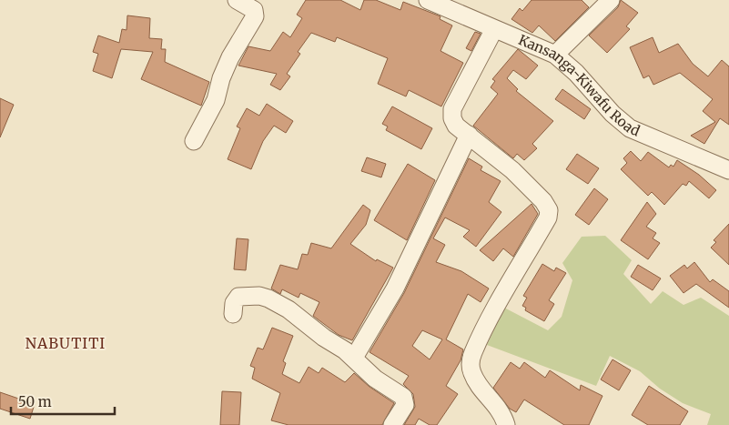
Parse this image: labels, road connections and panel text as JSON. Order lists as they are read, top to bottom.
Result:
{
  "streets": {
    "street": ["Kansanga-Kiwafu Road"]
  },
  "districts": ["NABUTITI"],
  "scale_bar": "50 m"
}
